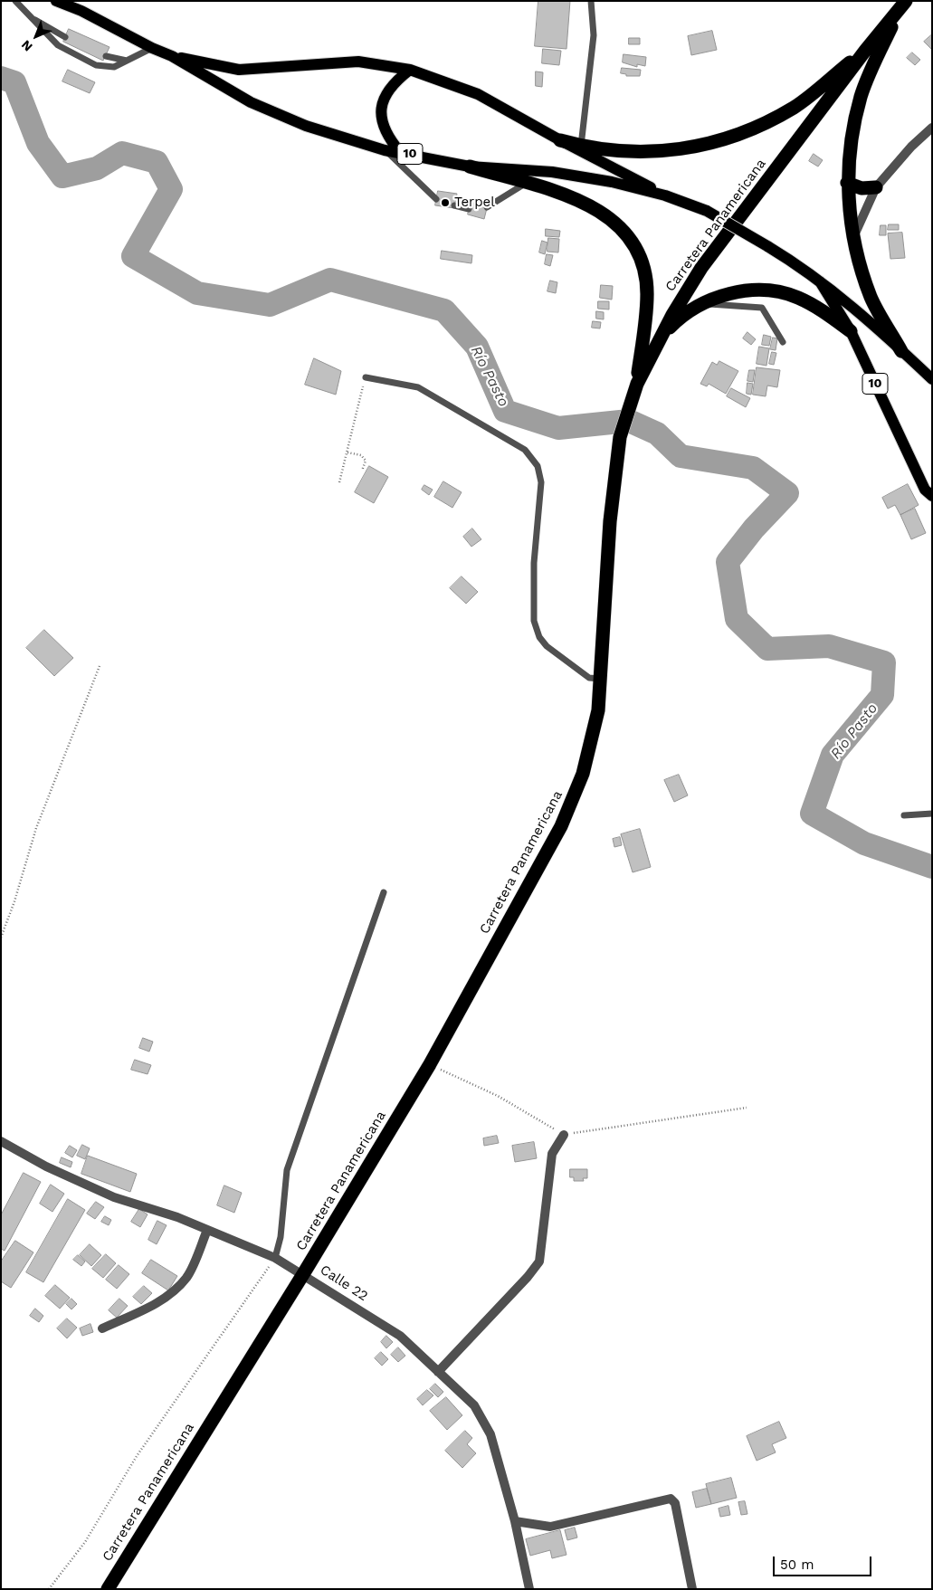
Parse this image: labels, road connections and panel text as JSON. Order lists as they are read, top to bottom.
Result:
{
  "streets": {
    "highway": ["Carretera Panamericana"],
    "main road": ["10"],
    "street": ["Calle 22"]
  },
  "crossings": [
    ["Carretera Panamericana", "Calle 22"]
  ],
  "water": ["Río Pasto"],
  "places": ["Terpel"],
  "scale_bar": "50 m",
  "north": "bottom left"
}
